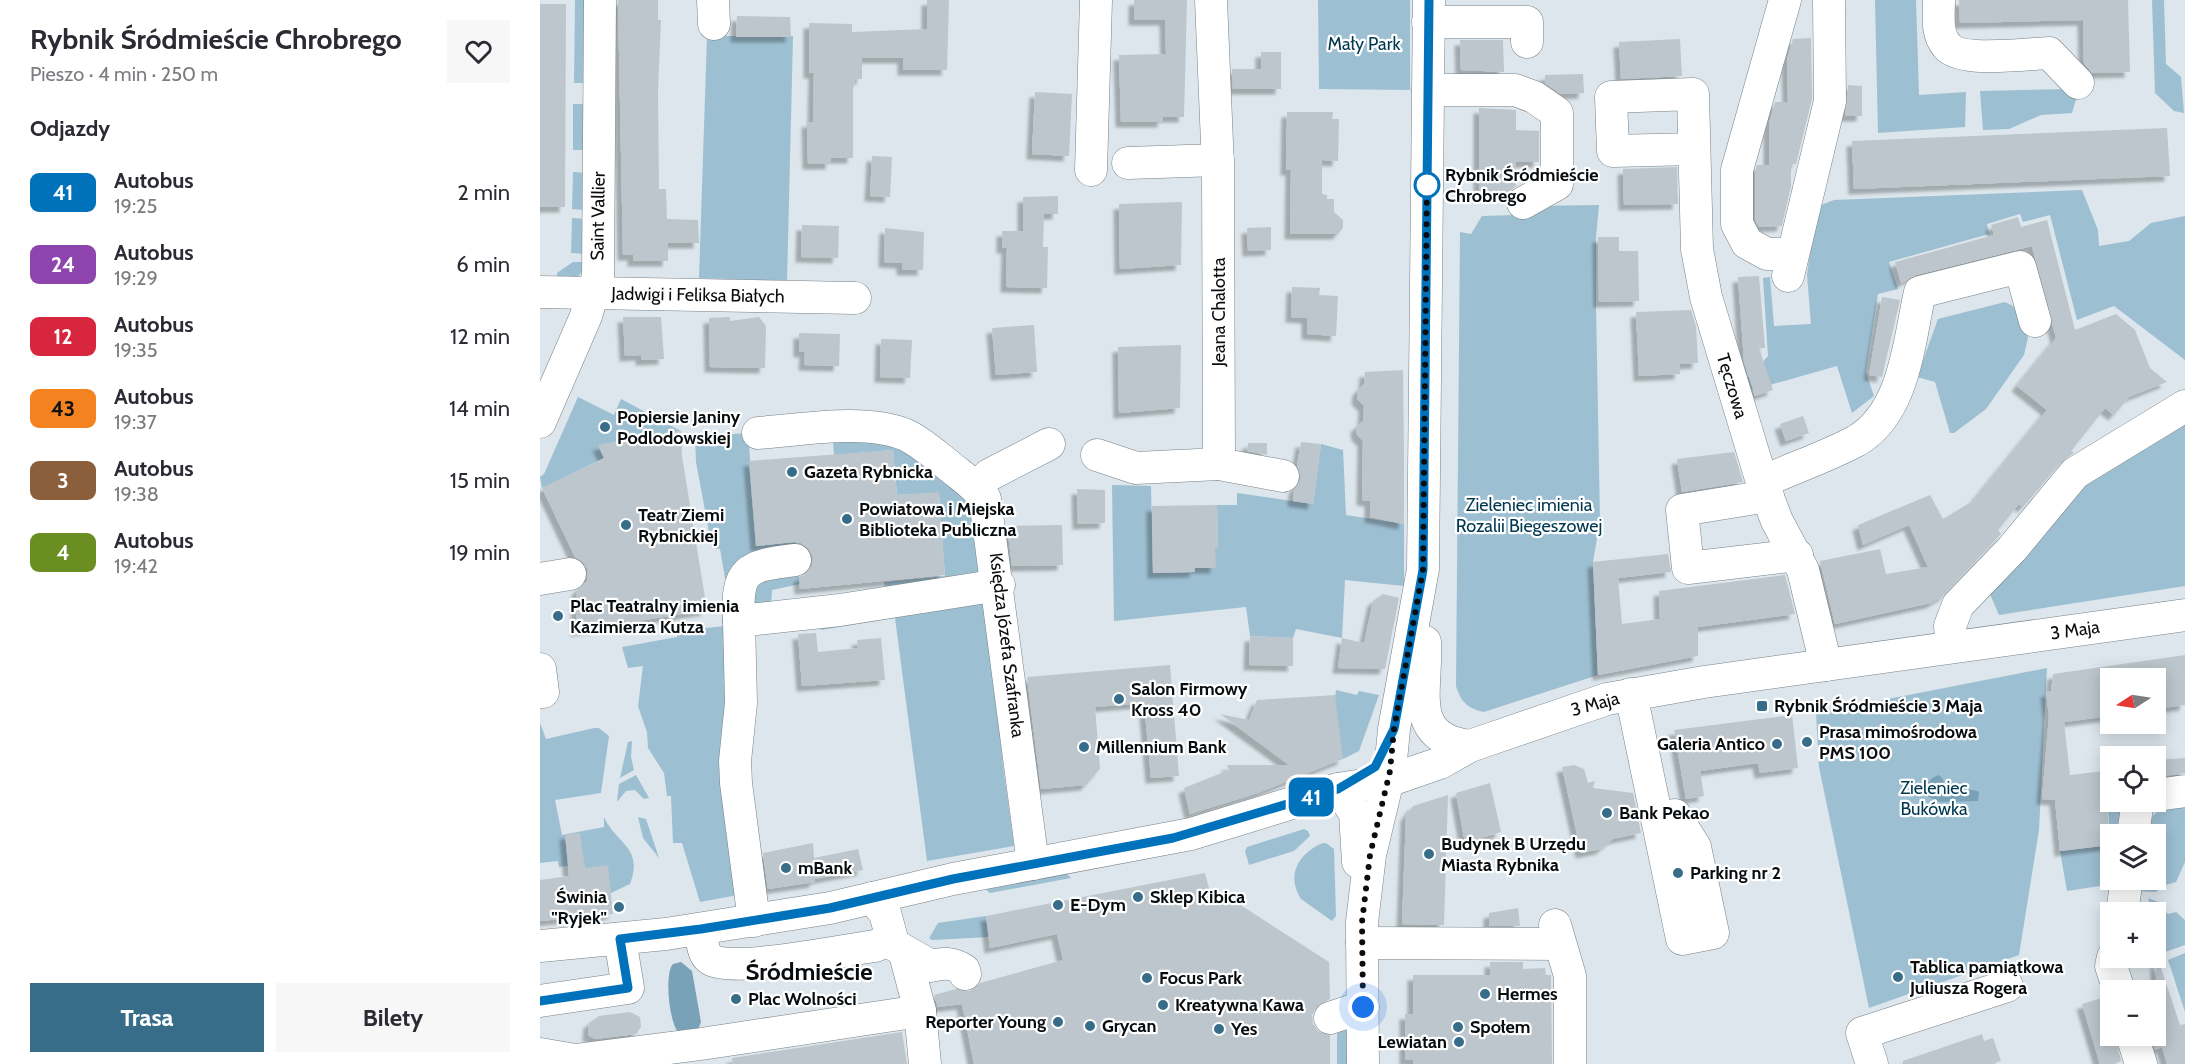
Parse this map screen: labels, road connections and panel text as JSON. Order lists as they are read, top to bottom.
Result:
{
  "streets": {
    "street": [
      "Saint Vallier",
      "Jadwigi i Feliksa Białych",
      "Jeana Chalotta",
      "Tęczowa",
      "3 Maja",
      "Księdza Józefa Szafranka"
    ]
  },
  "crossings": [
    ["Saint Vallier", "Jadwigi i Feliksa Białych"],
    ["Tęczowa", "3 Maja"],
    ["3 Maja", "Księdza Józefa Szafranka"]
  ],
  "districts": ["Śródmieście"],
  "parks": ["Mały Park", "Zieleniec imienia Rozalii Biegeszowej", "Zieleniec Bukówka"],
  "places": {
    "other": [
      "Rybnik Śródmieście Chrobrego",
      "Popiersie Janiny Podlodowskiej",
      "Gazeta Rybnicka",
      "Powiatowa i Miejska Biblioteka Publiczna",
      "Teatr Ziemi Rybnickiej",
      "Plac Teatralny imienia Kazimierza Kutza",
      "Salon Firmowy Kross 40",
      "Prasa mimośrodowa PMS 100",
      "Galeria Antico",
      "Millennium Bank",
      "Bank Pekao",
      "Budynek B Urzędu Miasta Rybnika",
      "mBank",
      "Parking nr 2",
      "Sklep Kibica",
      "E-Dym",
      "Świnia \"Ryjek\"",
      "Tablica pamiątkowa Juliusza Rogera",
      "Focus Park",
      "Hermes",
      "Plac Wolności",
      "Kreatywna Kawa",
      "Reporter Young",
      "Grycan",
      "Społem",
      "Yes",
      "Lewiatan"
    ],
    "transit": ["Rybnik Śródmieście 3 Maja"]
  },
  "lines": ["bus line 41"],
  "north": "left",
  "page": {
    "heading": [
      ["Rybnik Śródmieście Chrobrego", "Pieszo · 4 min · 250 m"],
      "Odjazdy"
    ],
    "on_map": "41",
    "list": [
      {
        "mark": "41",
        "name": "Autobus",
        "note": "19:25",
        "value": "2 min"
      },
      {
        "mark": "24",
        "name": "Autobus",
        "note": "19:29",
        "value": "6 min"
      },
      {
        "mark": "12",
        "name": "Autobus",
        "note": "19:35",
        "value": "12 min"
      },
      {
        "mark": "43",
        "name": "Autobus",
        "note": "19:37",
        "value": "14 min"
      },
      {
        "mark": "3",
        "name": "Autobus",
        "note": "19:38",
        "value": "15 min"
      },
      {
        "mark": "4",
        "name": "Autobus",
        "note": "19:42",
        "value": "19 min"
      }
    ],
    "map_buttons": ["+", "−"],
    "buttons": ["Trasa", "Bilety"]
  }
}
